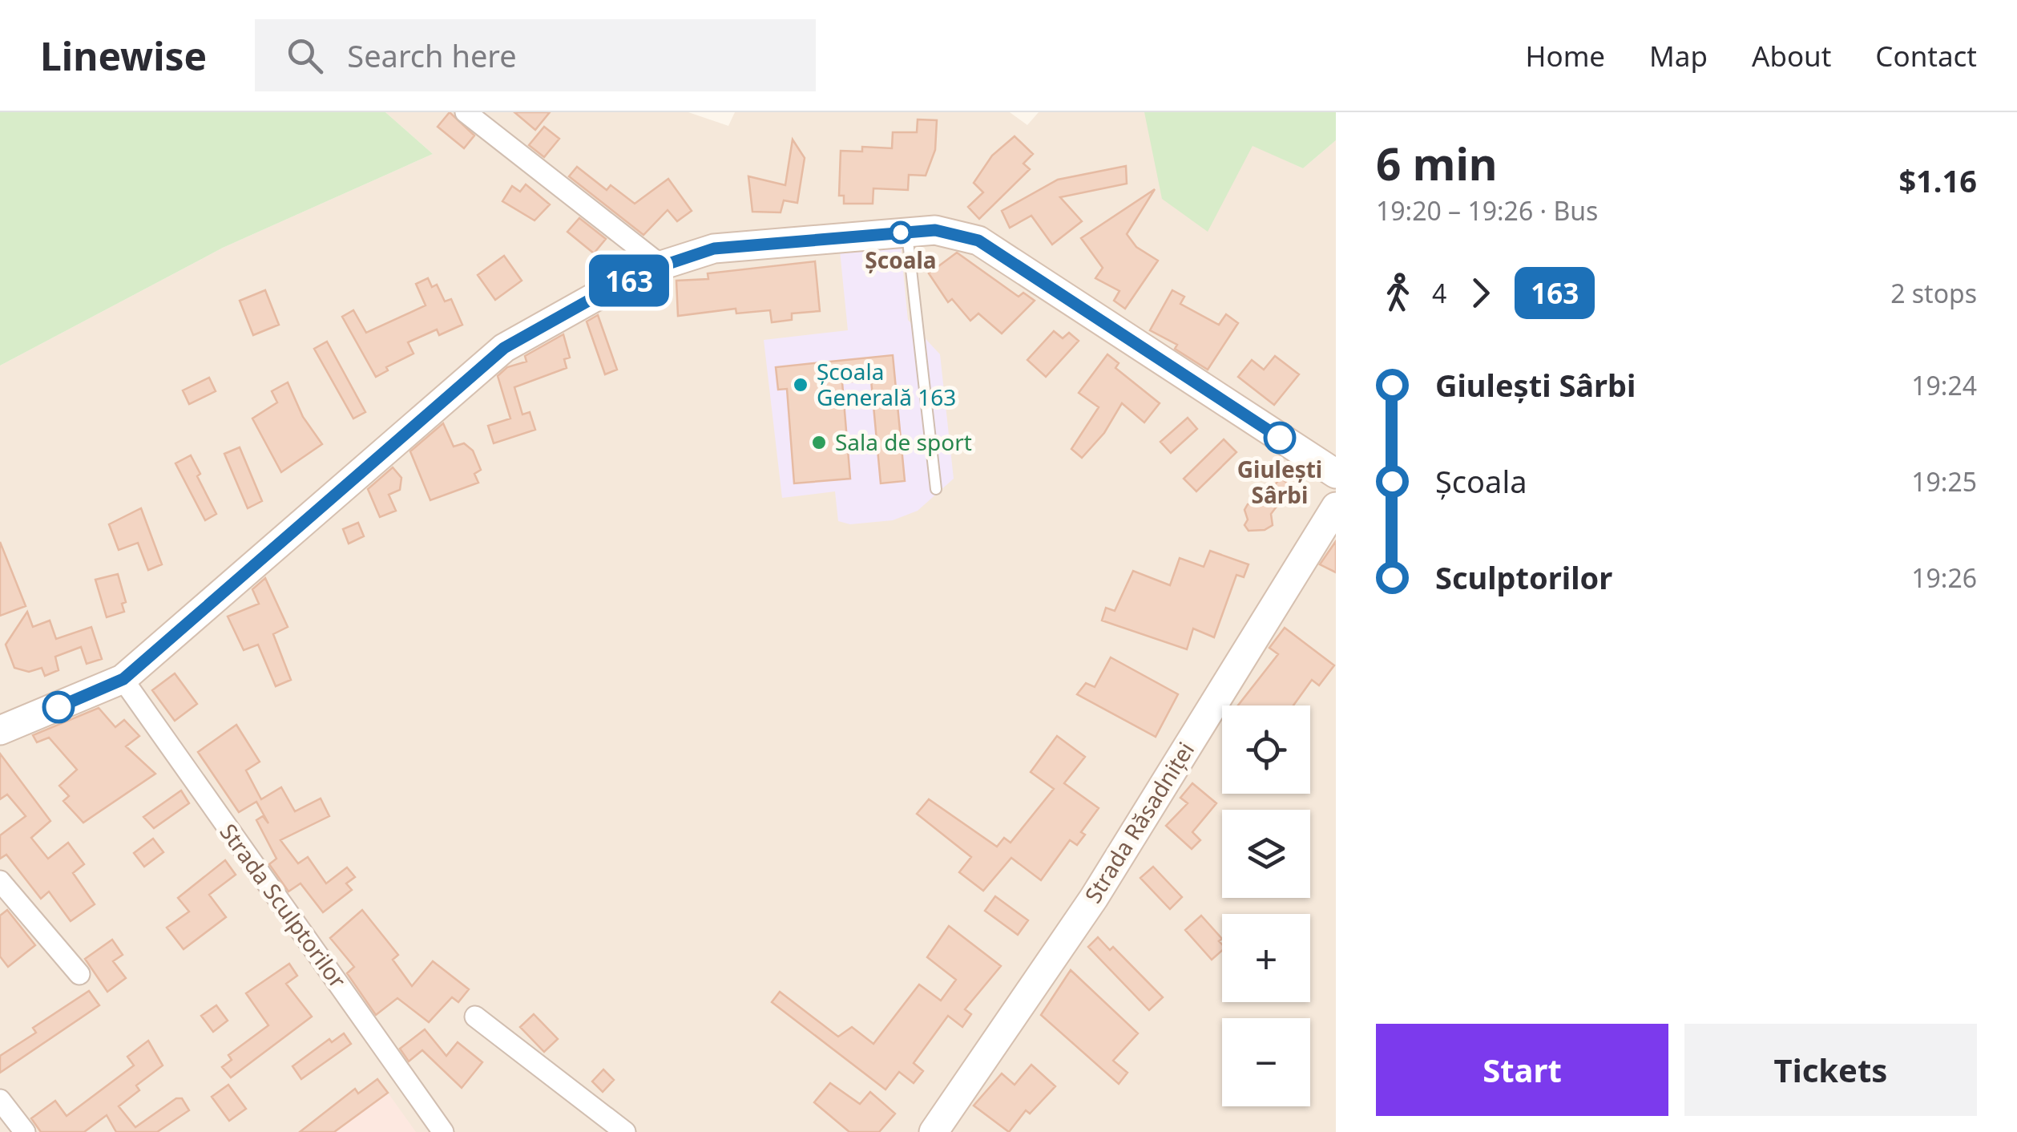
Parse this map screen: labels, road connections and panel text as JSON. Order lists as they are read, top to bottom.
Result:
{
  "streets": {
    "main road": ["Strada Răsadniței"],
    "street": ["Strada Sculptorilor"]
  },
  "places": [
    "Școala",
    "Școala Generală 163",
    "Giulești Sârbi",
    "Sala de sport"
  ],
  "lines": ["bus line 163"],
  "page": {
    "header": "Linewise",
    "search": "Search here",
    "nav": [
      "Home",
      "Map",
      "About",
      "Contact"
    ],
    "on_map": "163",
    "heading": ["6 min", "19:20 – 19:26 · Bus", "$1.16"],
    "legs": ["4", "163", "2 stops"],
    "list": [
      {
        "name": "Giulești Sârbi",
        "value": "19:24"
      },
      {
        "name": "Școala",
        "value": "19:25"
      },
      {
        "name": "Sculptorilor",
        "value": "19:26"
      }
    ],
    "map_buttons": ["+", "−"],
    "buttons": ["Start", "Tickets"]
  }
}
